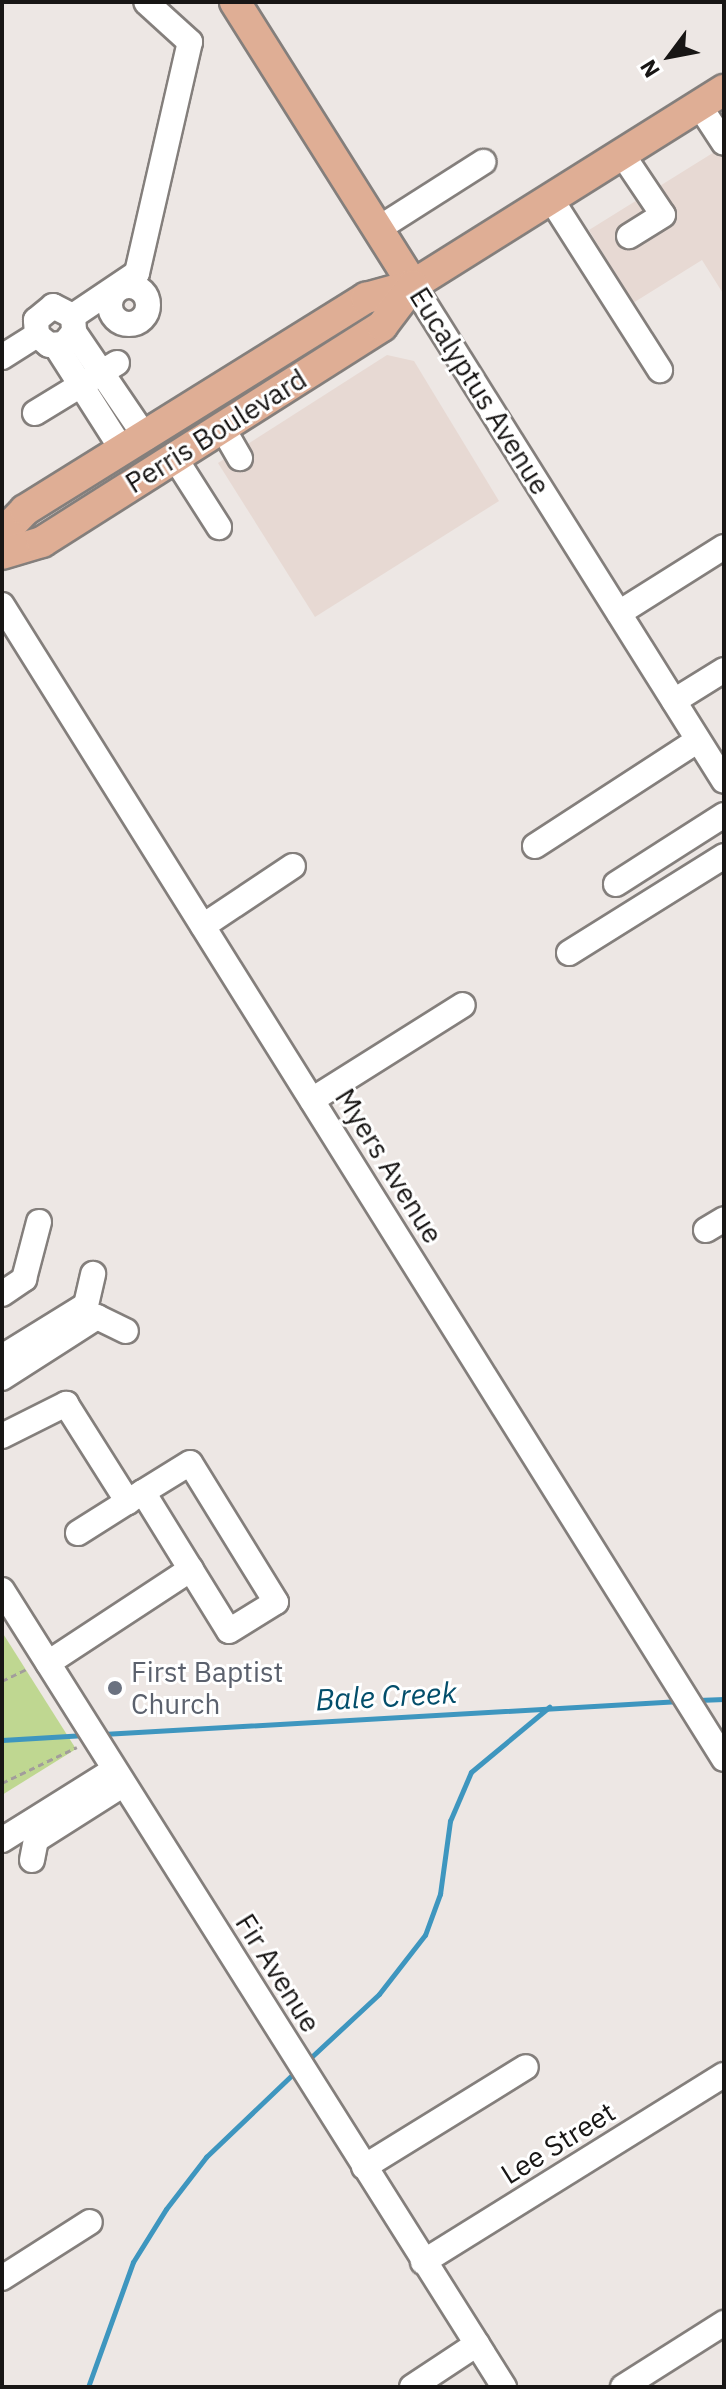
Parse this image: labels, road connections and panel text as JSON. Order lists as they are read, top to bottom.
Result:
{
  "streets": {
    "main road": ["Eucalyptus Avenue", "Perris Boulevard"],
    "street": ["Myers Avenue", "Fir Avenue", "Lee Street"]
  },
  "crossings": [
    ["Eucalyptus Avenue", "Perris Boulevard"],
    ["Fir Avenue", "Lee Street"]
  ],
  "water": ["Bale Creek"],
  "places": ["First Baptist Church"],
  "north": "bottom left"
}
